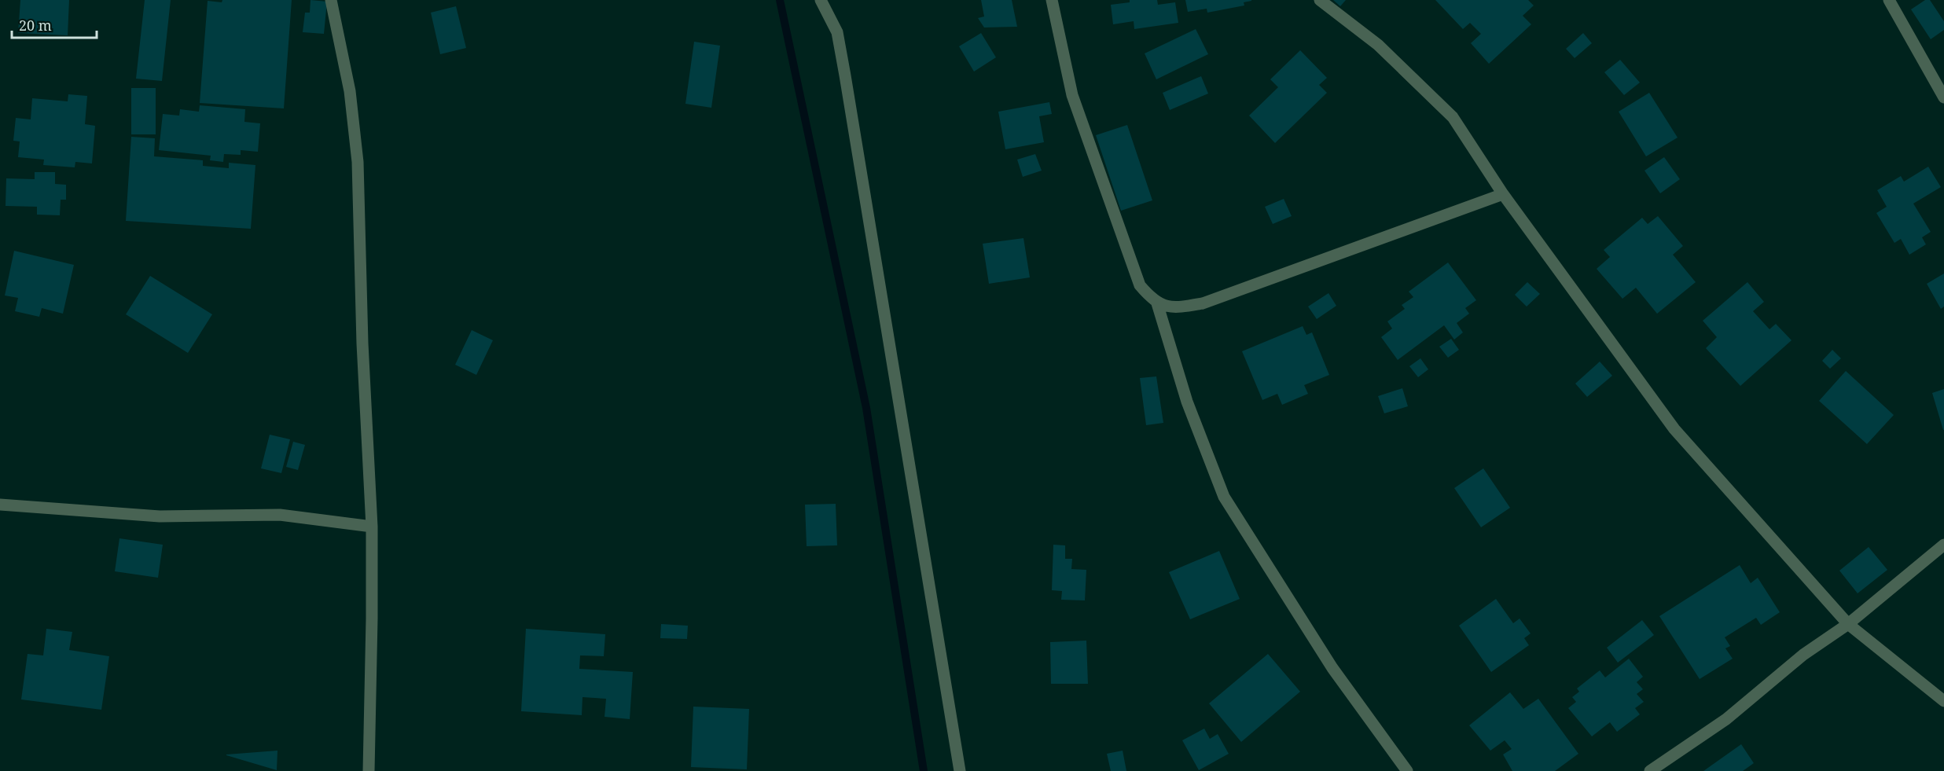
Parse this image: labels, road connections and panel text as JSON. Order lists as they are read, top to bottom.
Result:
{
  "scale_bar": "20 m"
}
